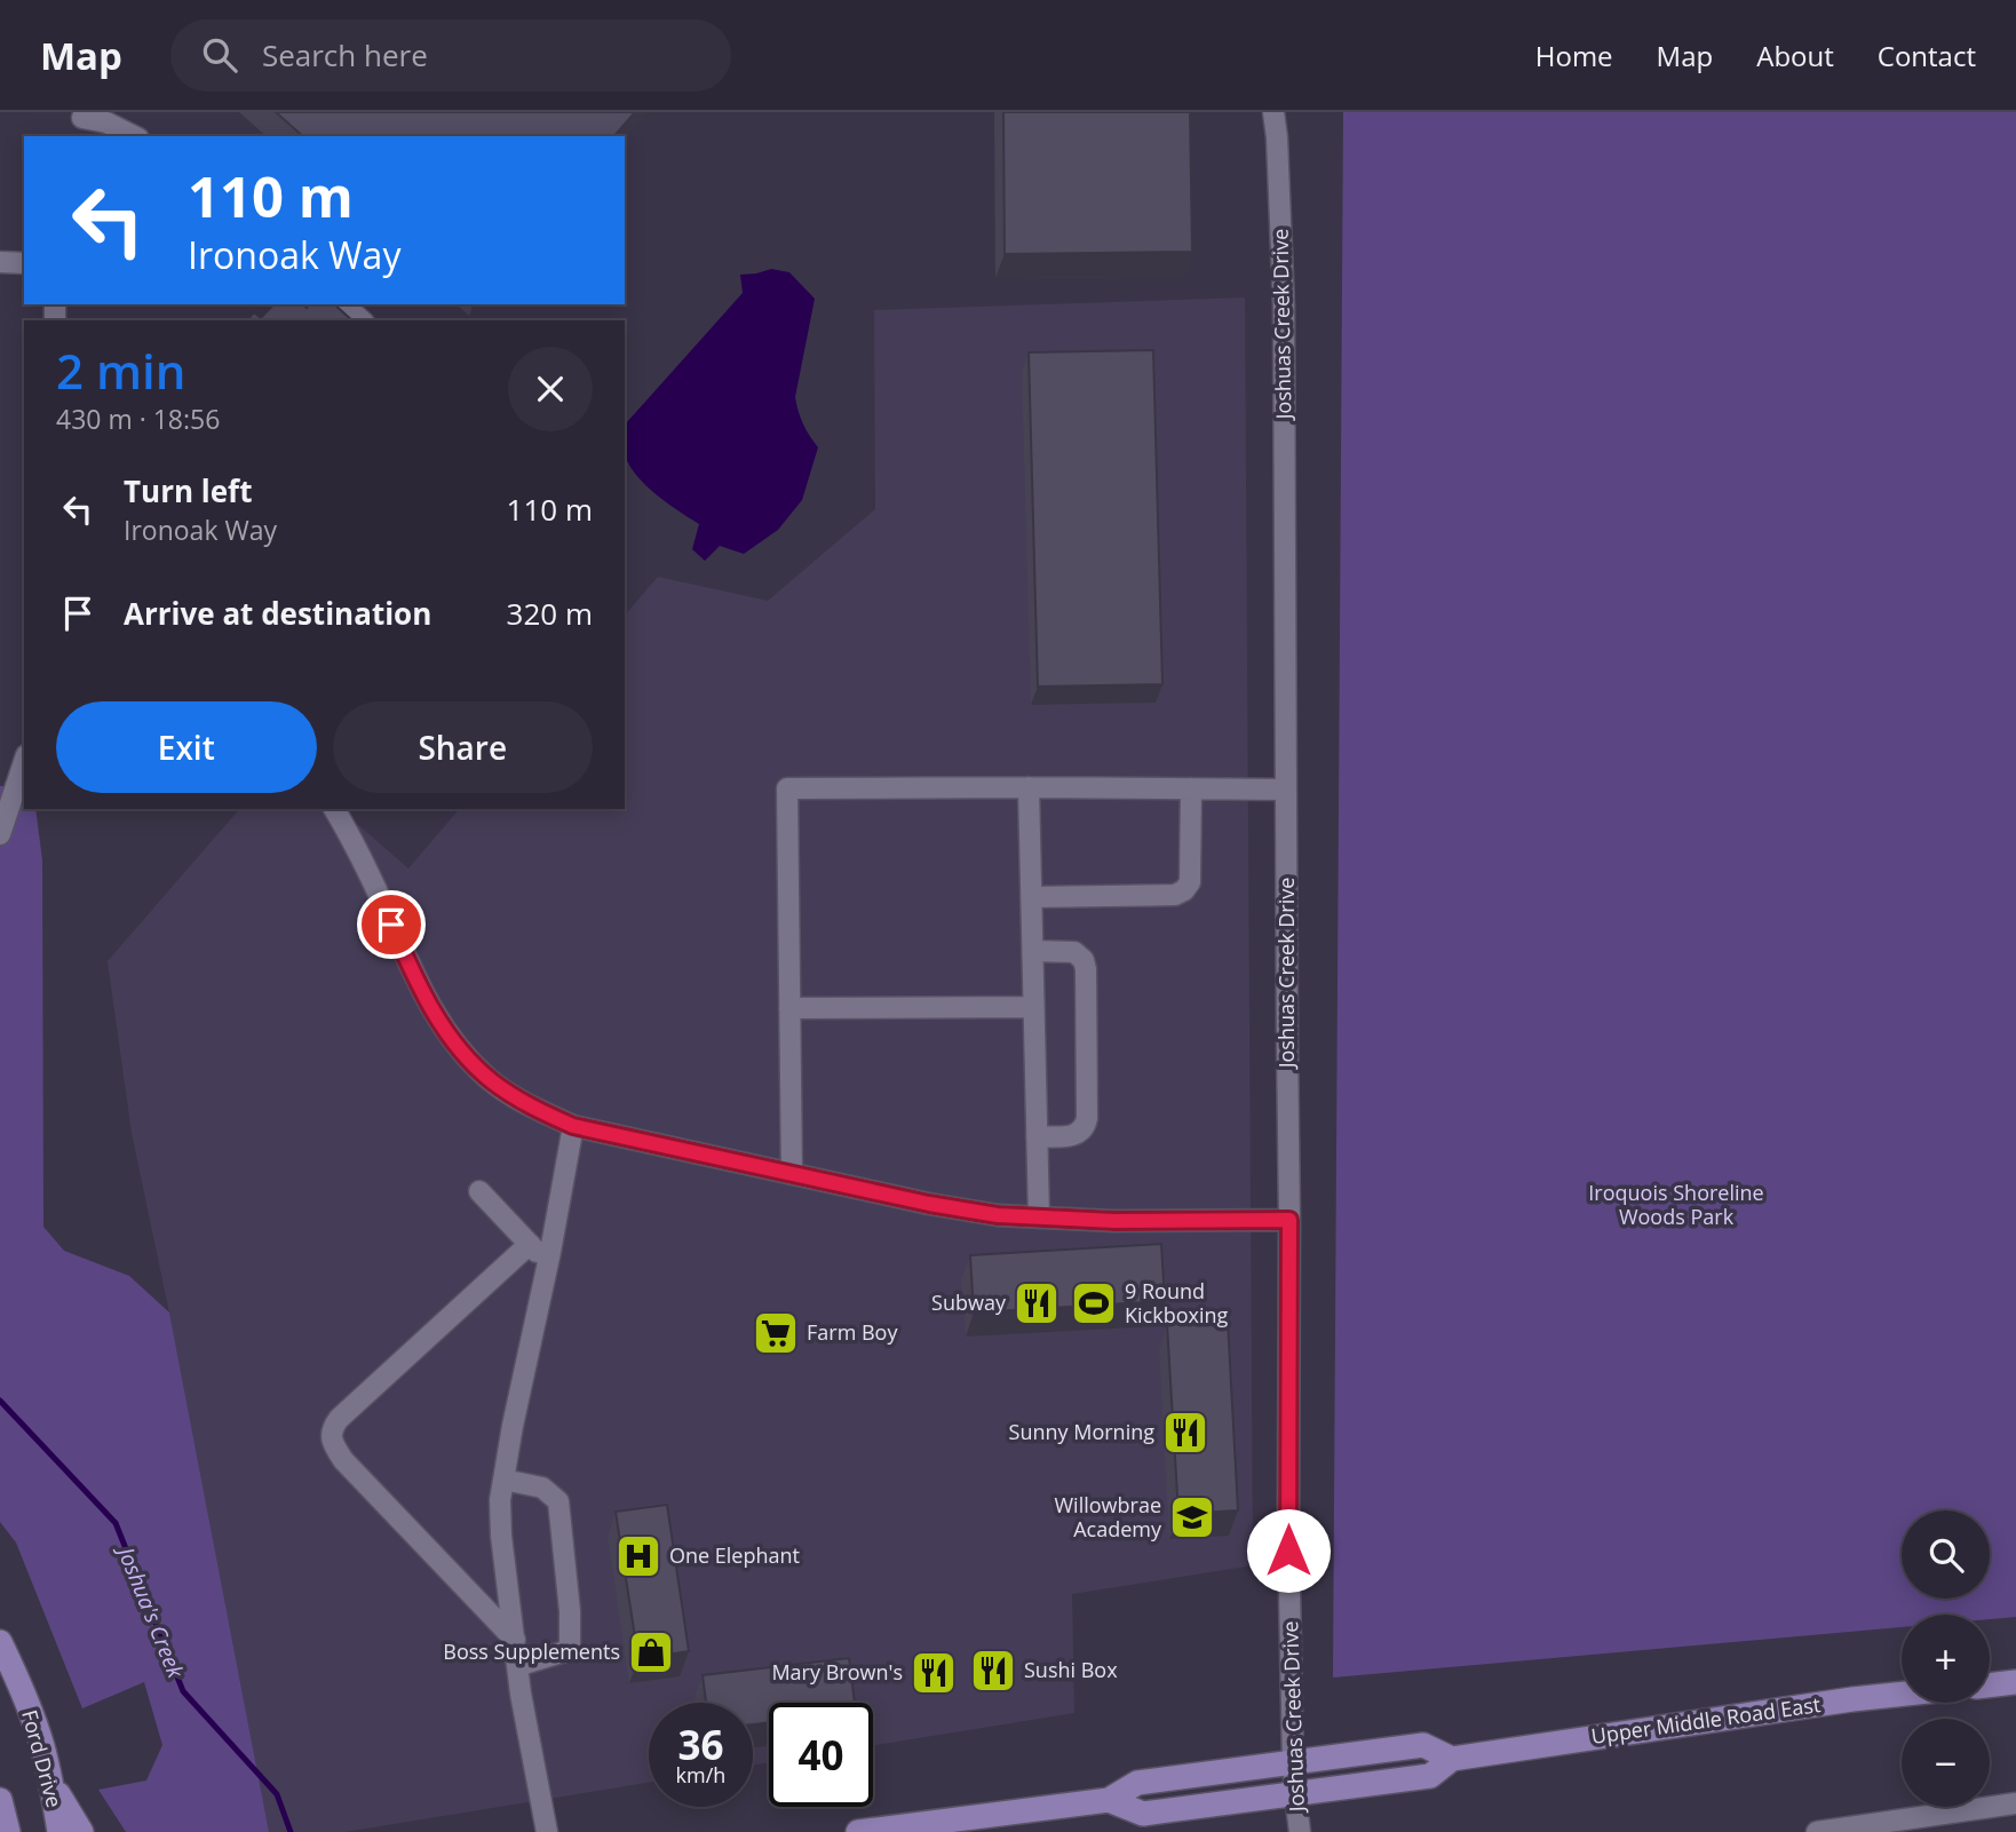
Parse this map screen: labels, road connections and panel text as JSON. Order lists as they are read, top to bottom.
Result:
{
  "streets": {
    "main road": ["Upper Middle Road East", "Ford Drive"],
    "street": ["Joshuas Creek Drive"]
  },
  "crossings": [
    ["Joshuas Creek Drive", "Upper Middle Road East"]
  ],
  "water": ["Joshua's Creek"],
  "parks": ["Iroquois Shoreline Woods Park"],
  "places": {
    "restaurant": [
      "Subway",
      "Sunny Morning",
      "Sushi Box",
      "Mary Brown's"
    ],
    "sports": ["9 Round Kickboxing"],
    "supermarket": ["Farm Boy"],
    "school or university": ["Willowbrae Academy"],
    "hospital": ["One Elephant"],
    "shop": ["Boss Supplements"]
  },
  "page": {
    "header": "Map",
    "search": "Search here",
    "nav": [
      "Home",
      "Map",
      "About",
      "Contact"
    ],
    "turn": ["110 m", "Ironoak Way"],
    "heading": ["2 min", "430 m · 18:56"],
    "list": [
      {
        "name": "Turn left",
        "note": "Ironoak Way",
        "value": "110 m"
      },
      {
        "name": "Arrive at destination",
        "value": "320 m"
      }
    ],
    "buttons": ["Exit", "Share"],
    "map_buttons": ["+", "−"],
    "speed": "36 km/h",
    "limit": "40"
  }
}
